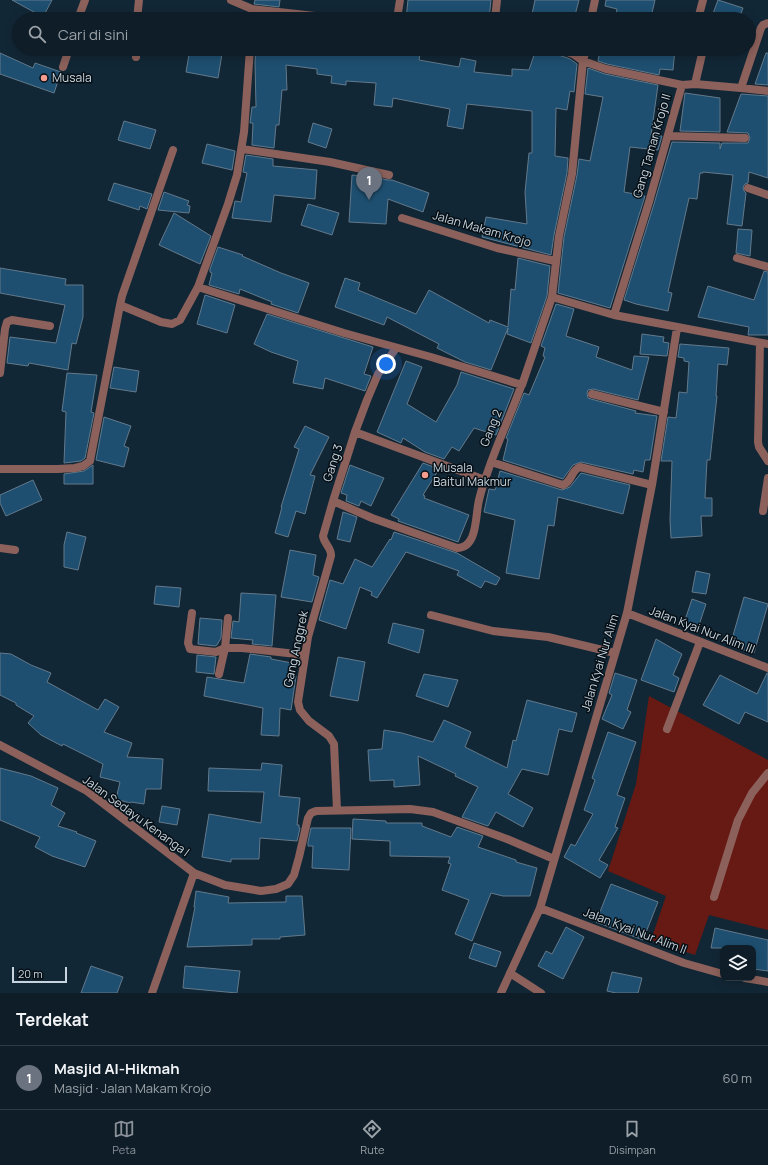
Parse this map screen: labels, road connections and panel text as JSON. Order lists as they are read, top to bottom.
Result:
{
  "streets": {
    "street": [
      "Gang Taman Krojo II",
      "Jalan Makam Krojo",
      "Gang 2",
      "Gang 3",
      "Jalan Kyai Nur Alim III",
      "Gang Anggrek",
      "Jalan Kyai Nur Alim",
      "Jalan Sedayu Kenanga I",
      "Jalan Kyai Nur Alim II"
    ]
  },
  "crossings": [
    ["Jalan Makam Krojo", "Gang 2"],
    ["Gang 2", "Gang 3"],
    ["Gang 2", "Gang Anggrek"],
    ["Gang 3", "Gang Anggrek"],
    ["Jalan Kyai Nur Alim III", "Jalan Kyai Nur Alim"],
    ["Jalan Kyai Nur Alim", "Jalan Kyai Nur Alim II"]
  ],
  "places": ["Musala", "Musala Baitul Makmur"],
  "scale_bar": "20 m",
  "page": {
    "search": "Cari di sini",
    "pins": "1",
    "scale": "20 m",
    "heading": "Terdekat",
    "list": [
      {
        "mark": "1",
        "name": "Masjid Al-Hikmah",
        "note": "Masjid · Jalan Makam Krojo",
        "value": "60 m"
      }
    ],
    "nav": ["Peta", "Rute", "Disimpan"]
  }
}
